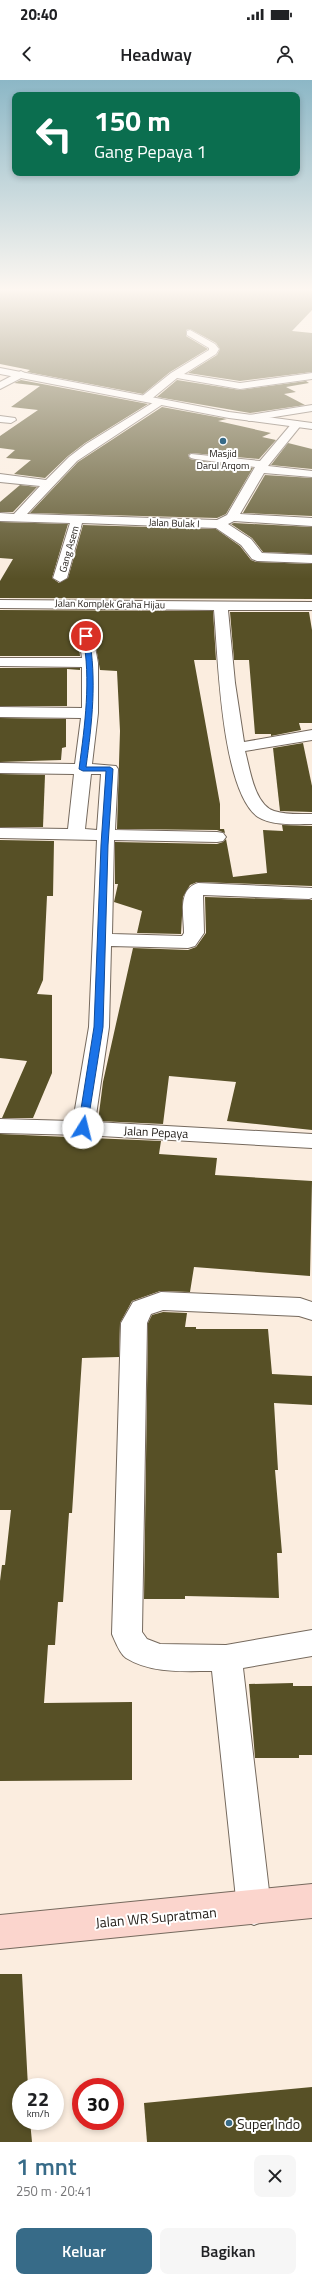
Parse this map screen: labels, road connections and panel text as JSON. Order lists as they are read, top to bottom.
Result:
{
  "streets": {
    "main road": ["Jalan WR Supratman"],
    "street": [
      "Jalan Bulak I",
      "Gang Asem",
      "Jalan Komplek Graha Hijau",
      "Jalan Pepaya"
    ]
  },
  "crossings": [
    ["Jalan Bulak I", "Gang Asem"]
  ],
  "places": ["Masjid Darul Arqom", "Super Indo"],
  "page": {
    "status": "20:40",
    "header": "Headway",
    "turn": ["150 m", "Gang Pepaya 1"],
    "speed": "22 km/h",
    "limit": "30",
    "heading": ["1 mnt", "250 m · 20:41"],
    "buttons": ["Keluar", "Bagikan"]
  }
}
